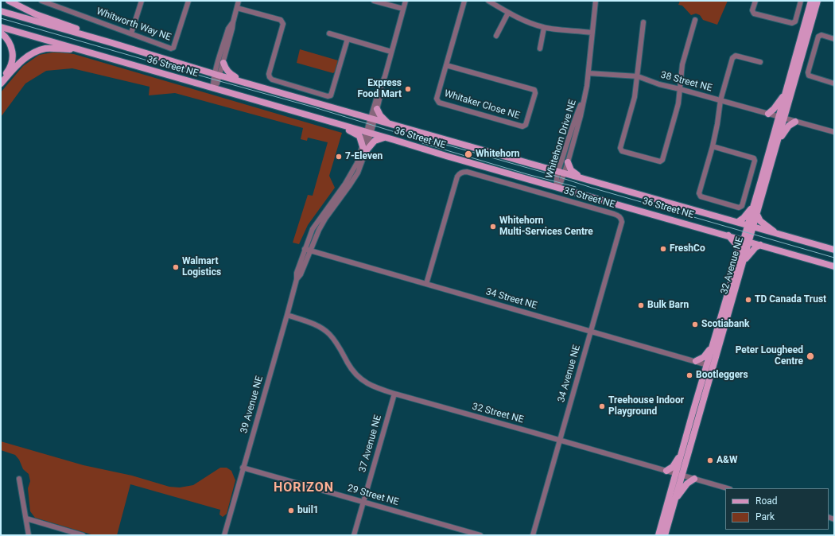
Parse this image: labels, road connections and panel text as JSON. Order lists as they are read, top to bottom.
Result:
{
  "streets": {
    "main road": ["36 Street NE", "32 Avenue NE"],
    "street": [
      "Whitworth Way NE",
      "38 Street NE",
      "Whitaker Close NE",
      "Whitehorn Drive NE",
      "35 Street NE",
      "34 Street NE",
      "34 Avenue NE",
      "39 Avenue NE",
      "32 Street NE",
      "37 Avenue NE",
      "29 Street NE"
    ]
  },
  "crossings": [
    ["36 Street NE", "Whitehorn Drive NE"],
    ["36 Street NE", "32 Avenue NE"],
    ["36 Street NE", "39 Avenue NE"],
    ["38 Street NE", "Whitehorn Drive NE"],
    ["38 Street NE", "32 Avenue NE"],
    ["35 Street NE", "34 Street NE"],
    ["35 Street NE", "34 Avenue NE"],
    ["32 Avenue NE", "34 Street NE"],
    ["32 Avenue NE", "32 Street NE"],
    ["34 Street NE", "34 Avenue NE"],
    ["34 Street NE", "39 Avenue NE"],
    ["34 Avenue NE", "32 Street NE"],
    ["39 Avenue NE", "32 Street NE"],
    ["39 Avenue NE", "29 Street NE"],
    ["32 Street NE", "37 Avenue NE"],
    ["37 Avenue NE", "29 Street NE"]
  ],
  "districts": ["HORIZON"],
  "places": [
    "Express Food Mart",
    "Whitehorn",
    "7-Eleven",
    "Whitehorn Multi-Services Centre",
    "FreshCo",
    "Walmart Logistics",
    "TD Canada Trust",
    "Bulk Barn",
    "Scotiabank",
    "Peter Lougheed Centre",
    "Bootleggers",
    "Treehouse Indoor Playground",
    "A&W",
    "buil1"
  ],
  "legend": ["Road", "Park"]
}
